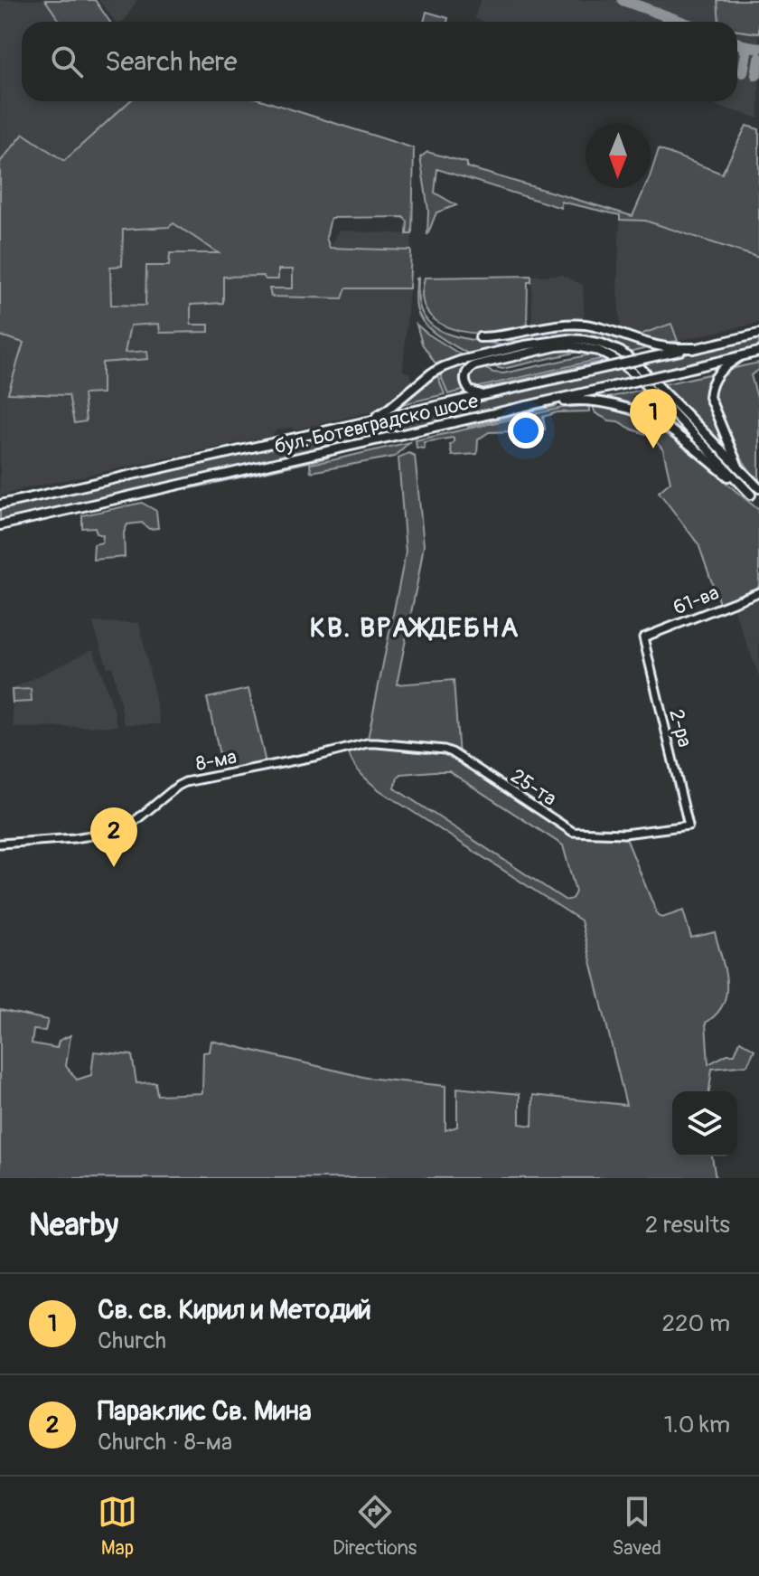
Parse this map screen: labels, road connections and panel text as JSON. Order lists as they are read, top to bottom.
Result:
{
  "streets": {
    "main road": ["бул. Ботевградско шосе"],
    "street": [
      "61-ва",
      "2-ра",
      "8-ма",
      "25-та"
    ]
  },
  "crossings": [
    ["61-ва", "2-ра"],
    ["2-ра", "25-та"],
    ["8-ма", "25-та"]
  ],
  "districts": ["КВ. ВРАЖДЕБНА"],
  "north": "bottom",
  "page": {
    "search": "Search here",
    "pins": ["1", "2"],
    "heading": ["Nearby", "2 results"],
    "list": [
      {
        "mark": "1",
        "name": "Св. св. Кирил и Методий",
        "note": "Church",
        "value": "220 m"
      },
      {
        "mark": "2",
        "name": "Параклис Св. Мина",
        "note": "Church · 8-ма",
        "value": "1.0 km"
      }
    ],
    "nav": ["Map", "Directions", "Saved"]
  }
}
